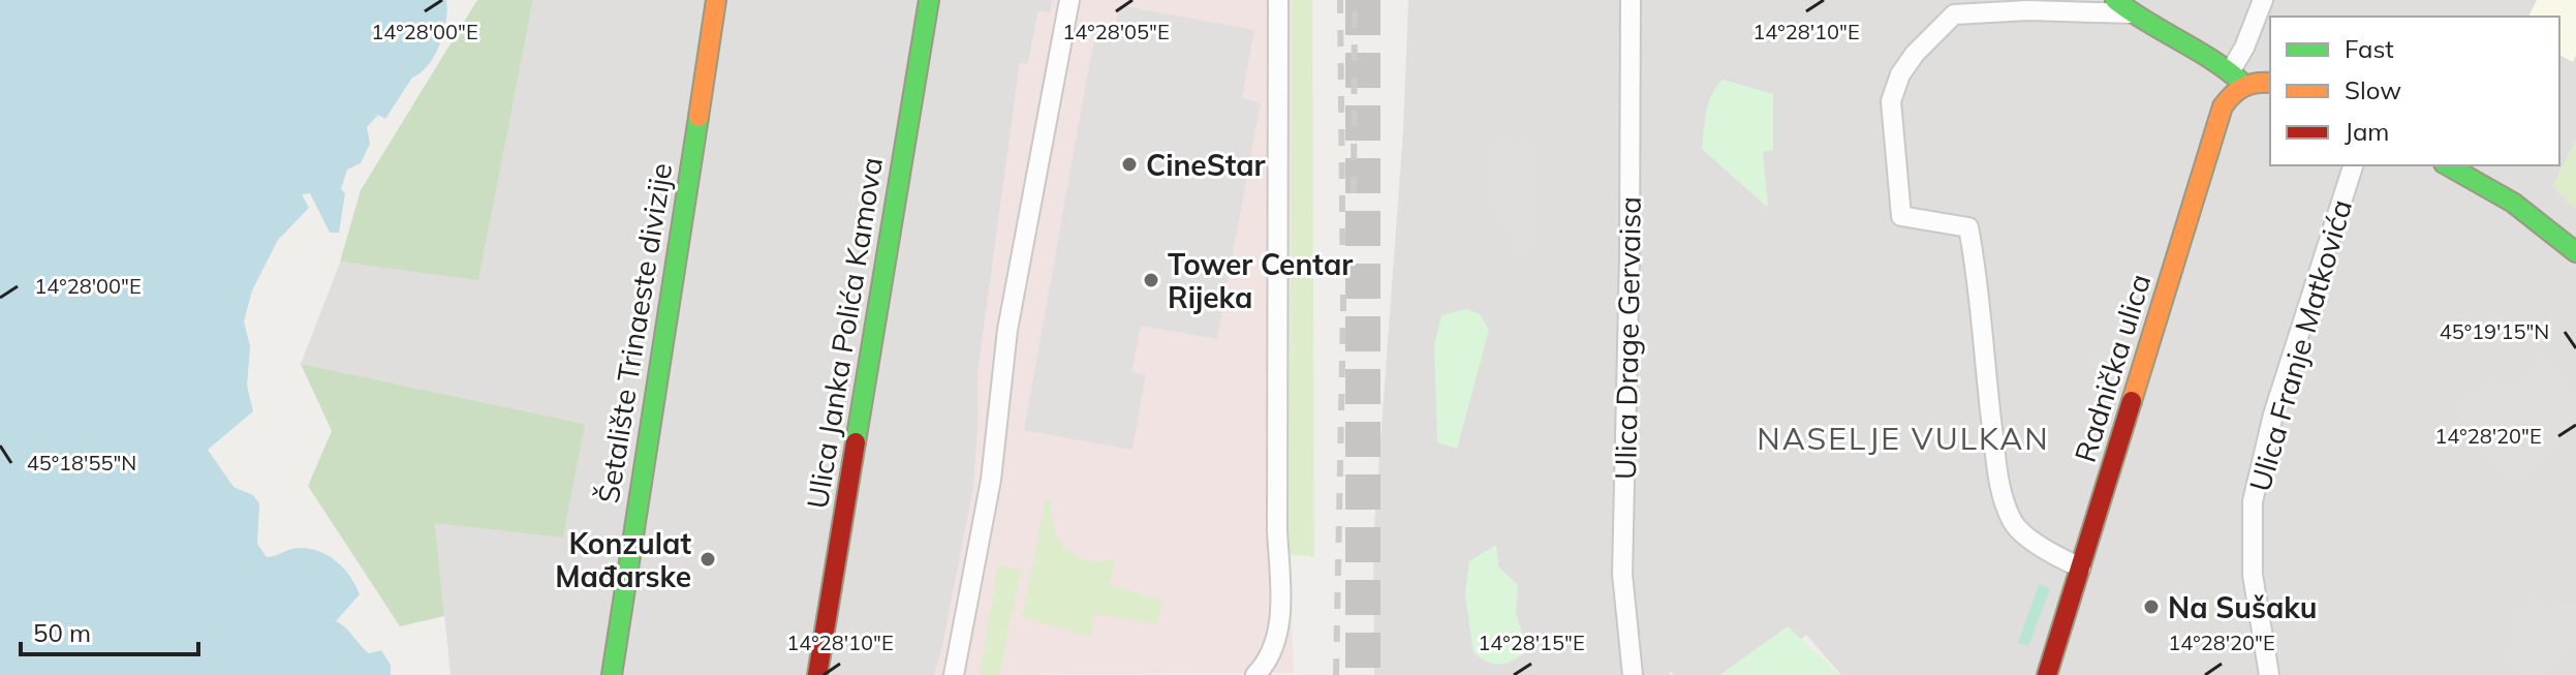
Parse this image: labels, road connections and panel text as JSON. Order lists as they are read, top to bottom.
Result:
{
  "streets": {
    "main road": ["Šetalište Trinaeste divizije", "Ulica Janka Polića Kamova", "Radnička ulica"],
    "street": ["Ulica Drage Gervaisa", "Ulica Franje Matkovića"]
  },
  "districts": ["NASELJE VULKAN"],
  "places": [
    "CineStar",
    "Tower Centar Rijeka",
    "Konzulat Mađarske",
    "Na Sušaku"
  ],
  "legend": ["Fast", "Slow", "Jam"],
  "scale_bar": "50 m",
  "coordinates": [
    "14°28'05\"E",
    "14°28'10\"E",
    "14°28'00\"E",
    "45°19'15\"N",
    "14°28'20\"E",
    "45°18'55\"N",
    "14°28'15\"E"
  ]
}
